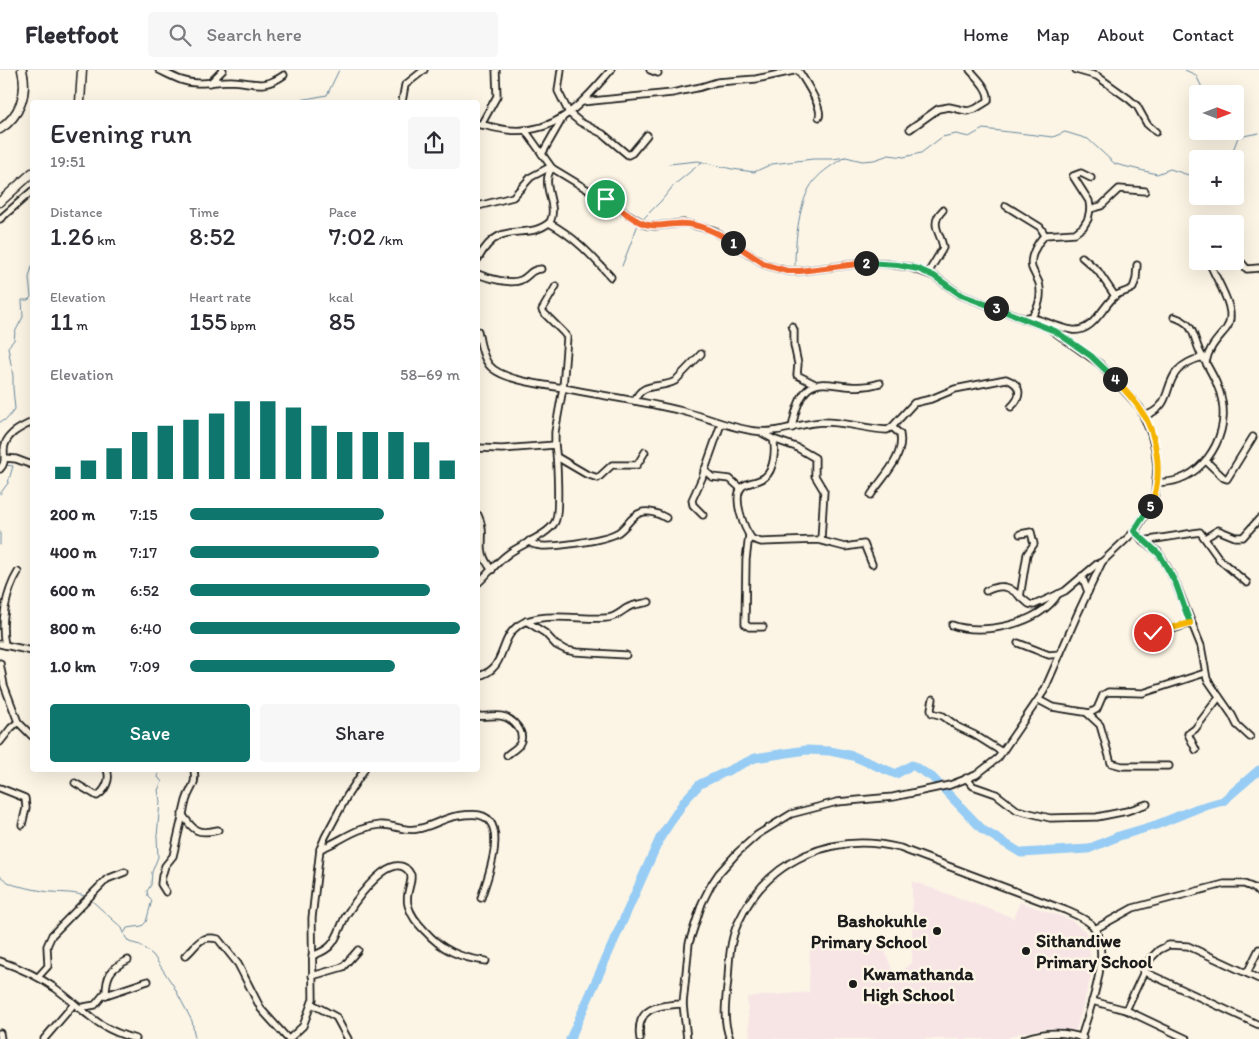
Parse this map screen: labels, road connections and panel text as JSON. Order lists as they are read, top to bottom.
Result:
{
  "places": ["Bashokuhle Primary School", "Sithandiwe Primary School", "Kwamathanda High School"],
  "north": "right",
  "page": {
    "header": "Fleetfoot",
    "search": "Search here",
    "nav": [
      "Home",
      "Map",
      "About",
      "Contact"
    ],
    "map_buttons": ["+", "−"],
    "heading": ["Evening run", "19:51"],
    "stats": [
      ["Distance", "1.26 km"],
      ["Time", "8:52"],
      ["Pace", "7:02 /km"],
      ["Elevation", "11 m"],
      ["Heart rate", "155 bpm"],
      ["kcal", "85"]
    ],
    "pins": [
      "1",
      "2",
      "3",
      "4",
      "5"
    ],
    "chart": ["Elevation", "58–69 m"],
    "list": [
      {
        "name": "200 m",
        "note": "7:15"
      },
      {
        "name": "400 m",
        "note": "7:17"
      },
      {
        "name": "600 m",
        "note": "6:52"
      },
      {
        "name": "800 m",
        "note": "6:40"
      },
      {
        "name": "1.0 km",
        "note": "7:09"
      }
    ],
    "buttons": ["Save", "Share"]
  }
}
